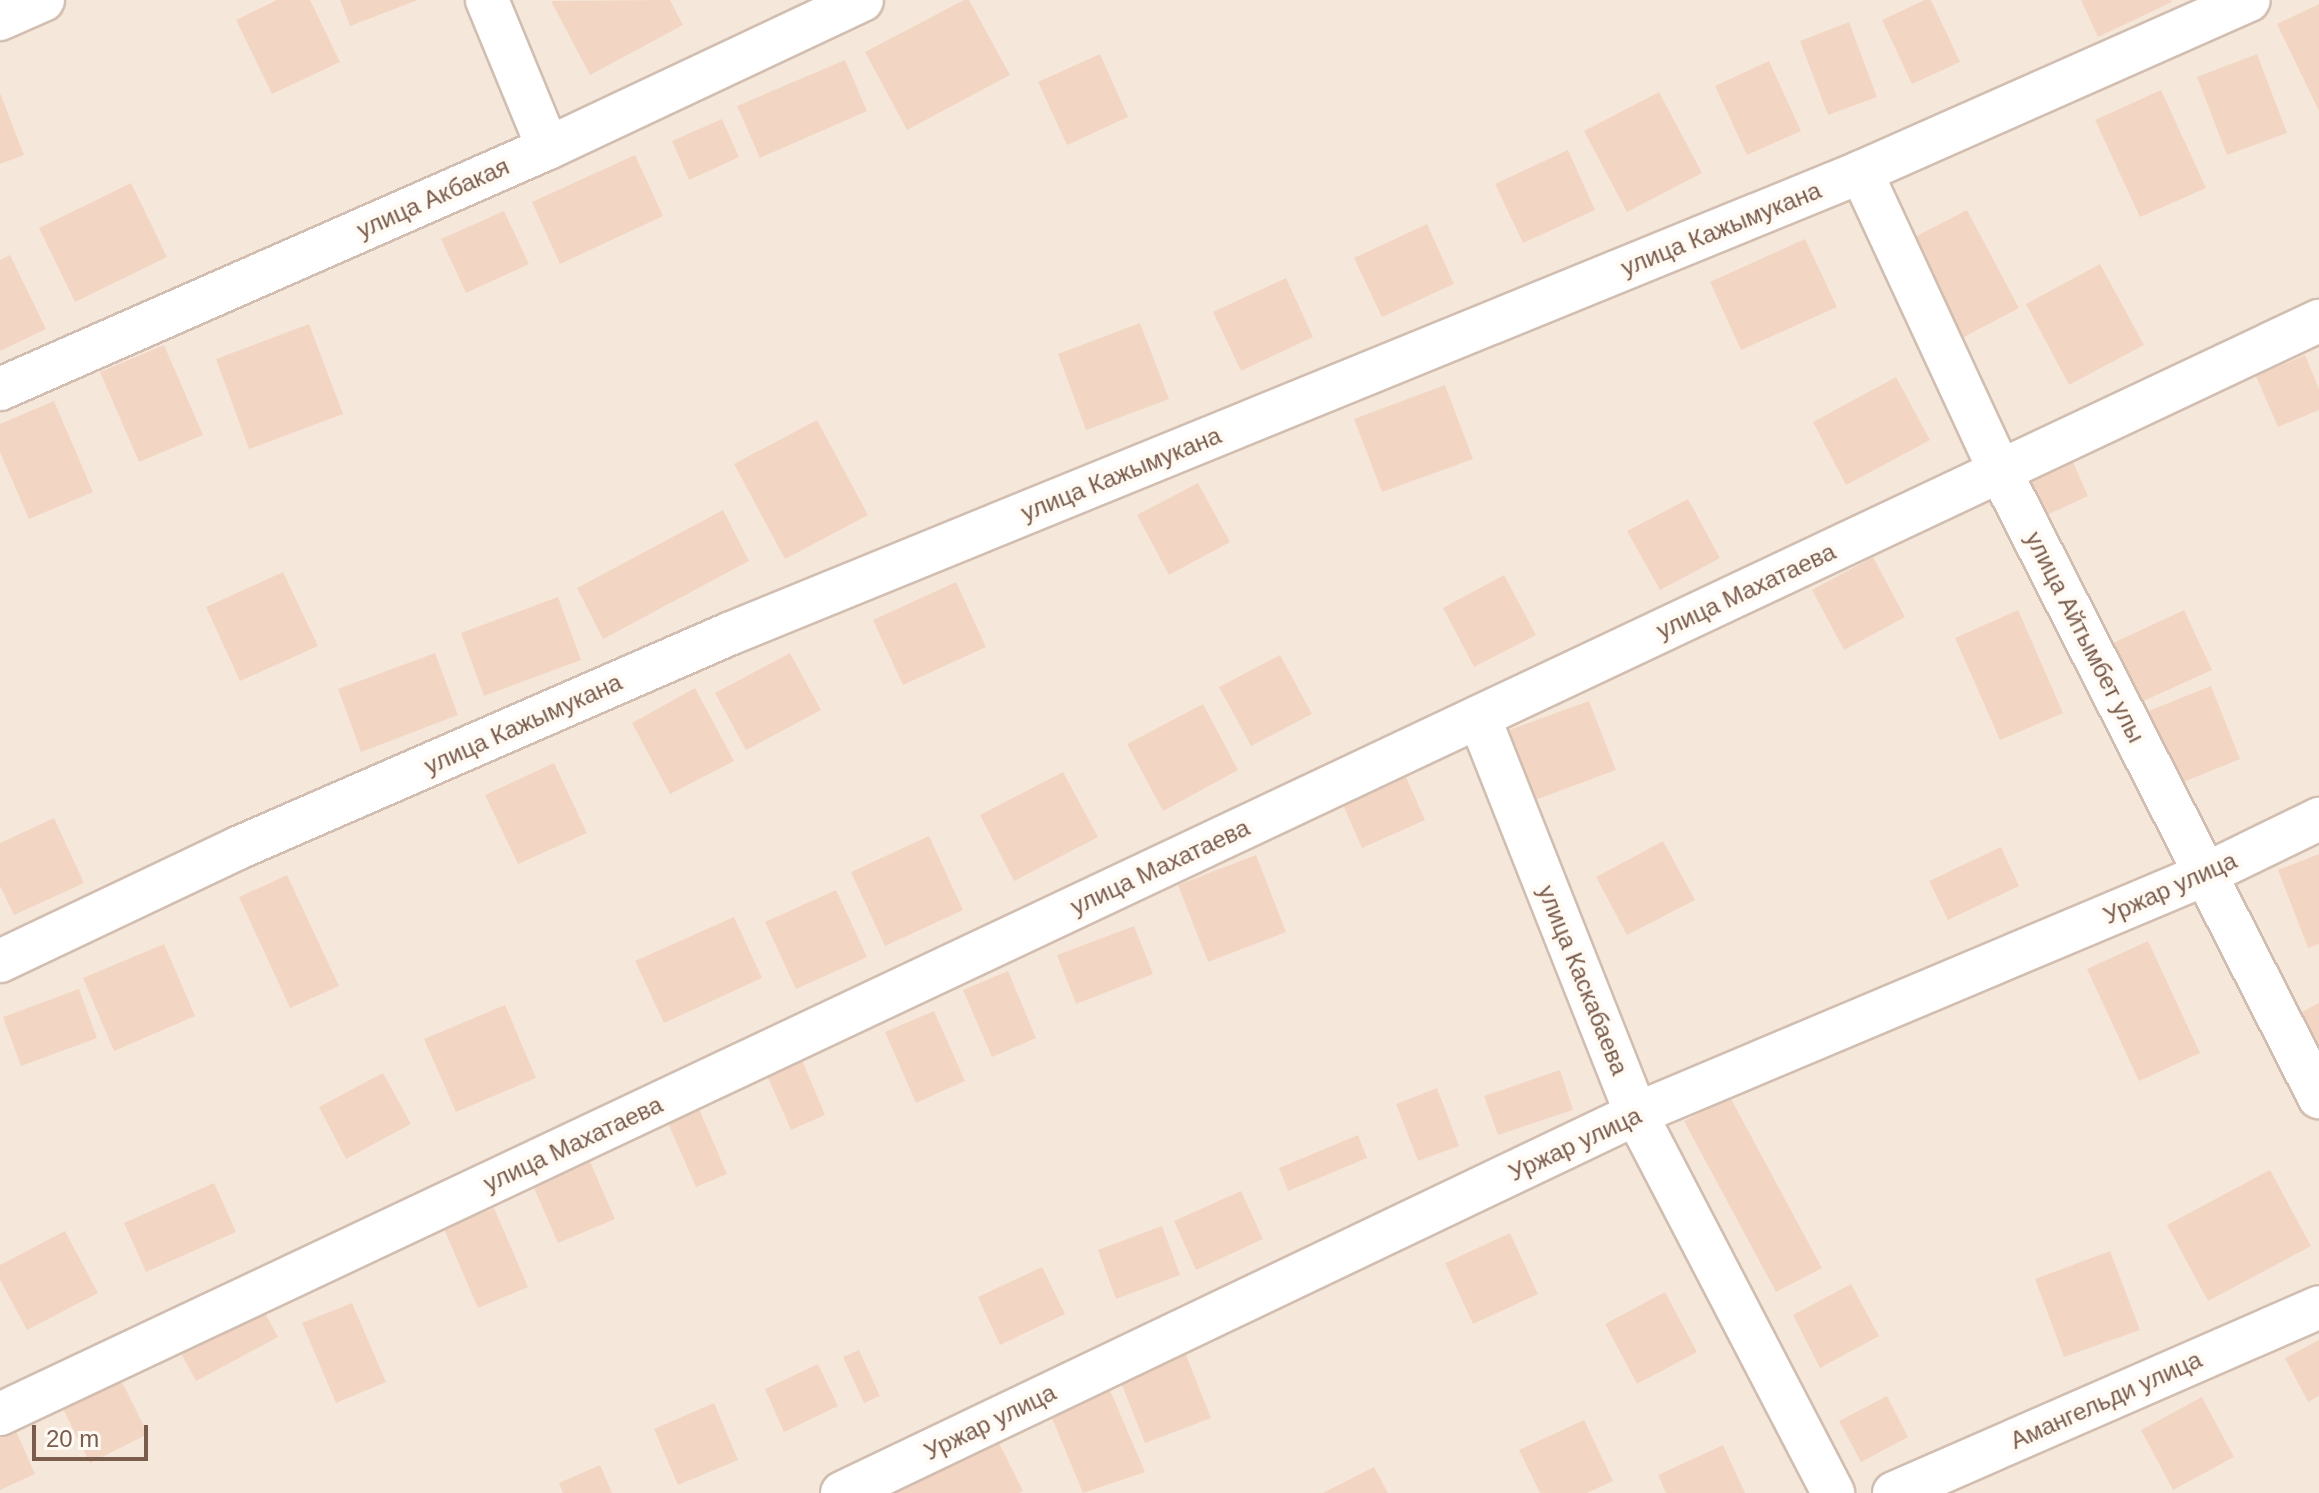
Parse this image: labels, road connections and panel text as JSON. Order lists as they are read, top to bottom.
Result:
{
  "streets": {
    "street": [
      "улица Акбакая",
      "улица Кажымукана",
      "улица Махатаева",
      "улица Айтымбет улы",
      "Уржар улица",
      "улица Каскабаева",
      "Амангельди улица"
    ]
  },
  "crossings": [
    ["улица Кажымукана", "улица Айтымбет улы"],
    ["улица Махатаева", "улица Айтымбет улы"],
    ["улица Махатаева", "улица Каскабаева"],
    ["улица Айтымбет улы", "Уржар улица"],
    ["Уржар улица", "улица Каскабаева"]
  ],
  "scale_bar": "20 m"
}
